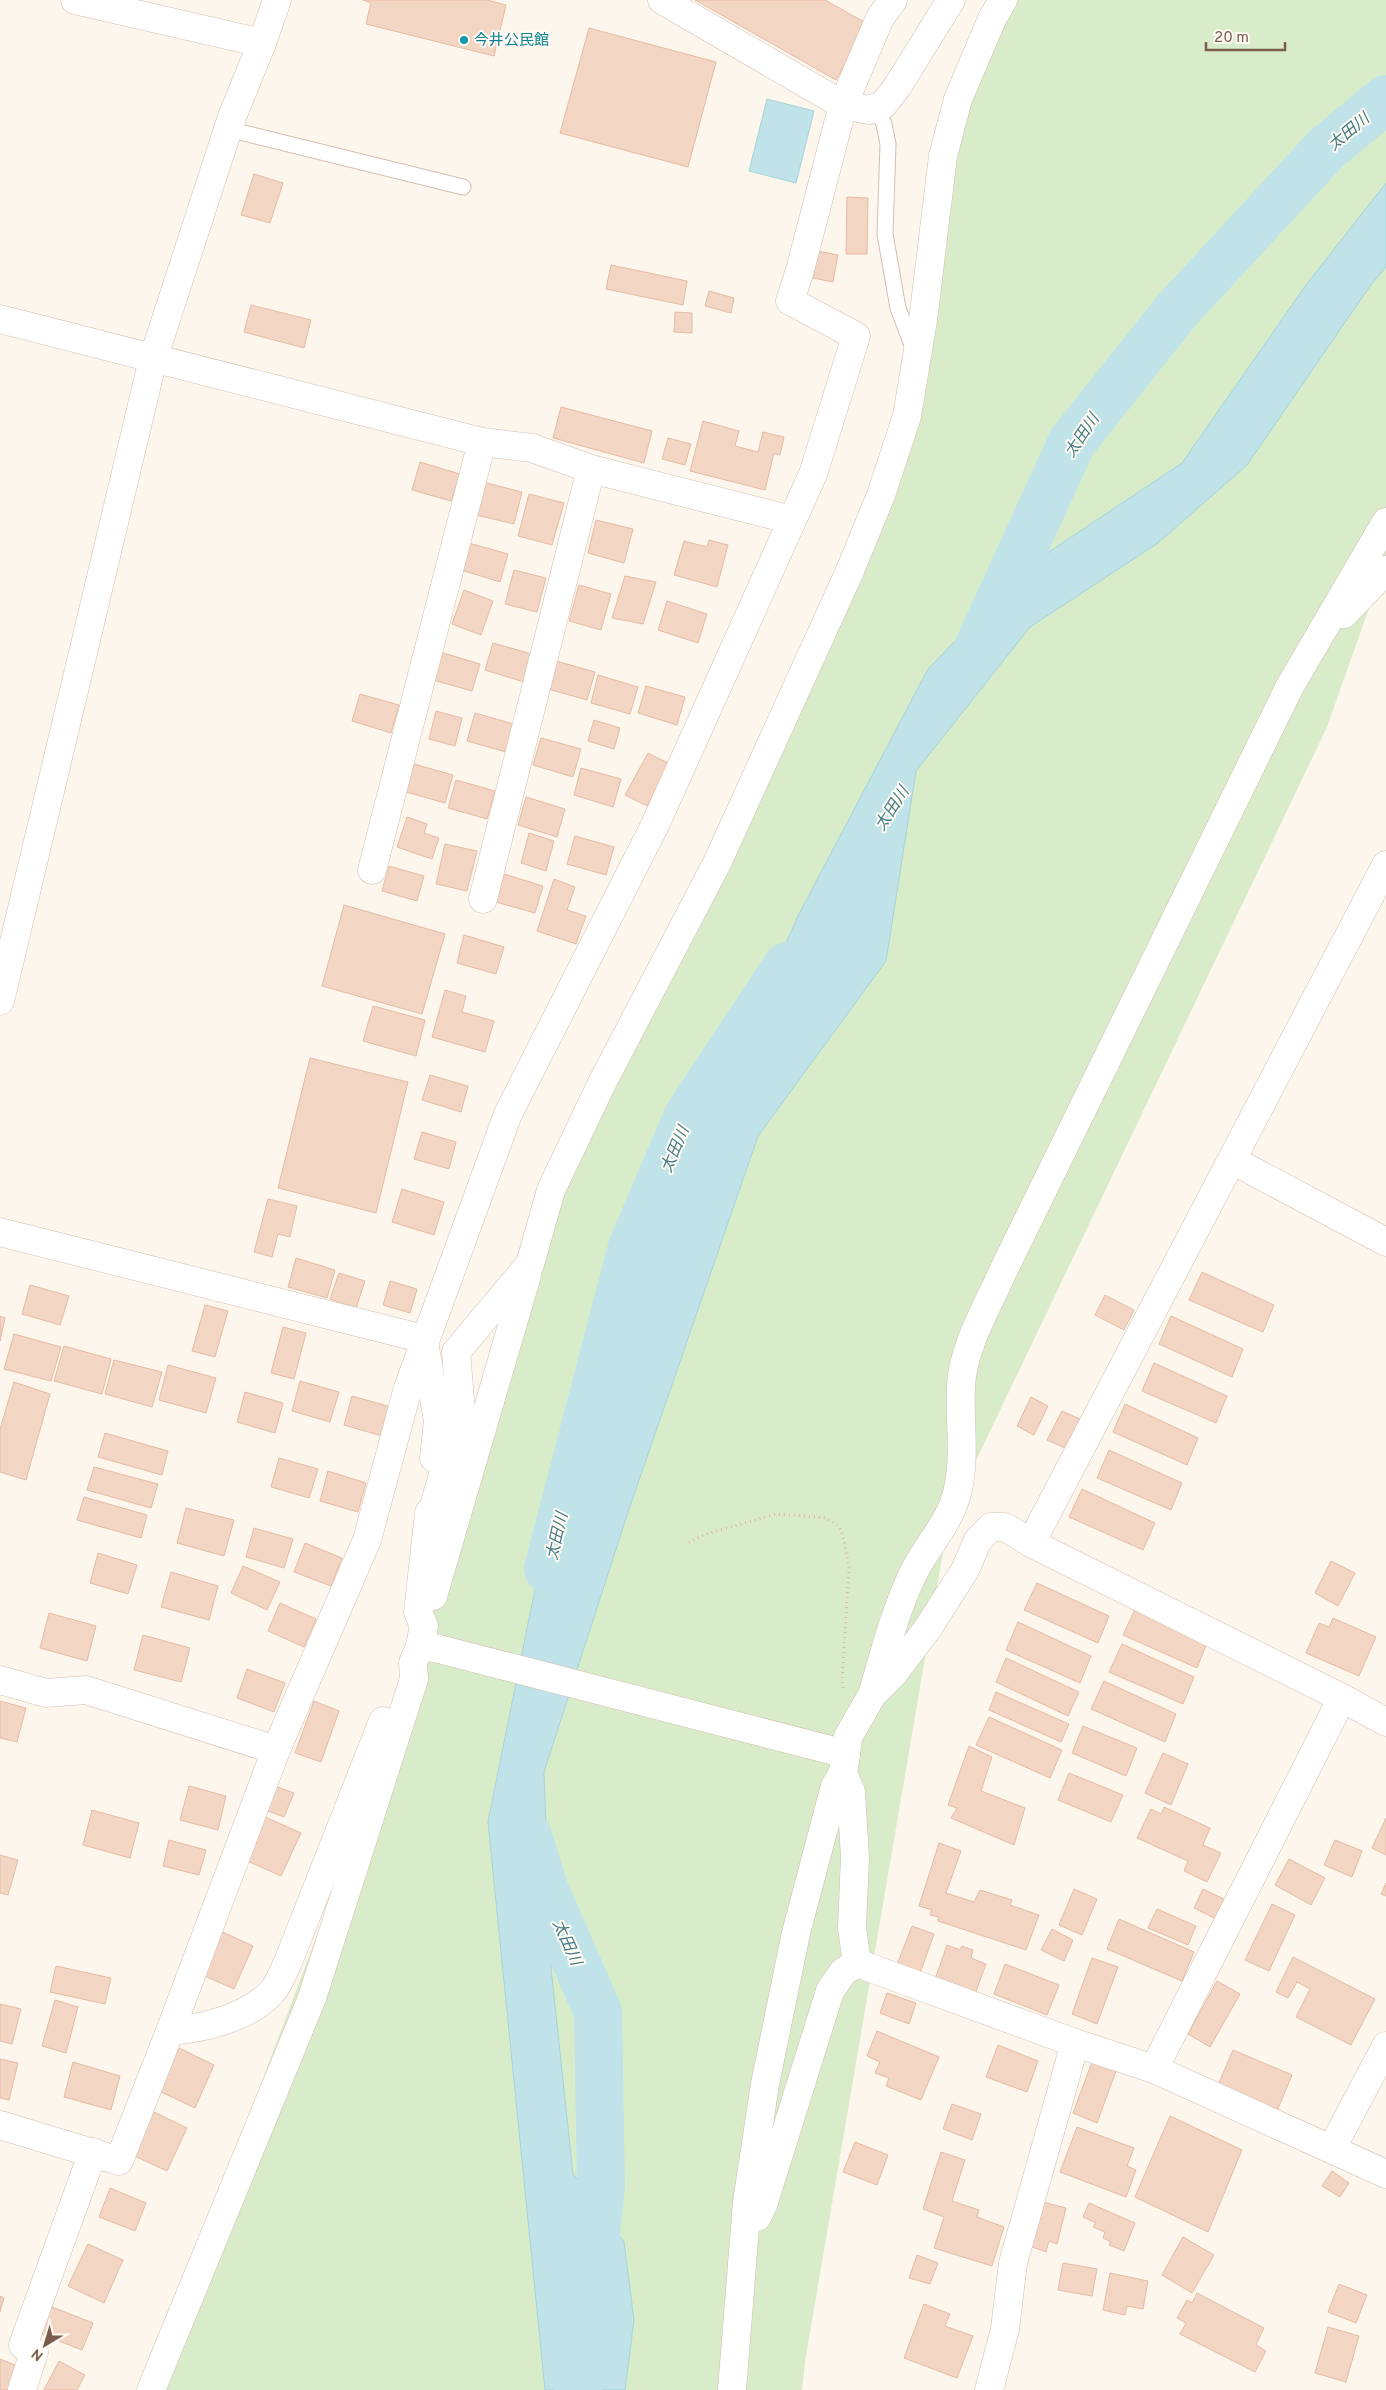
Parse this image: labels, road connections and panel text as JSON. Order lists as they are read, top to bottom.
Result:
{
  "water": ["太田川"],
  "places": ["今井公民館"],
  "scale_bar": "20 m",
  "north": "bottom left"
}
